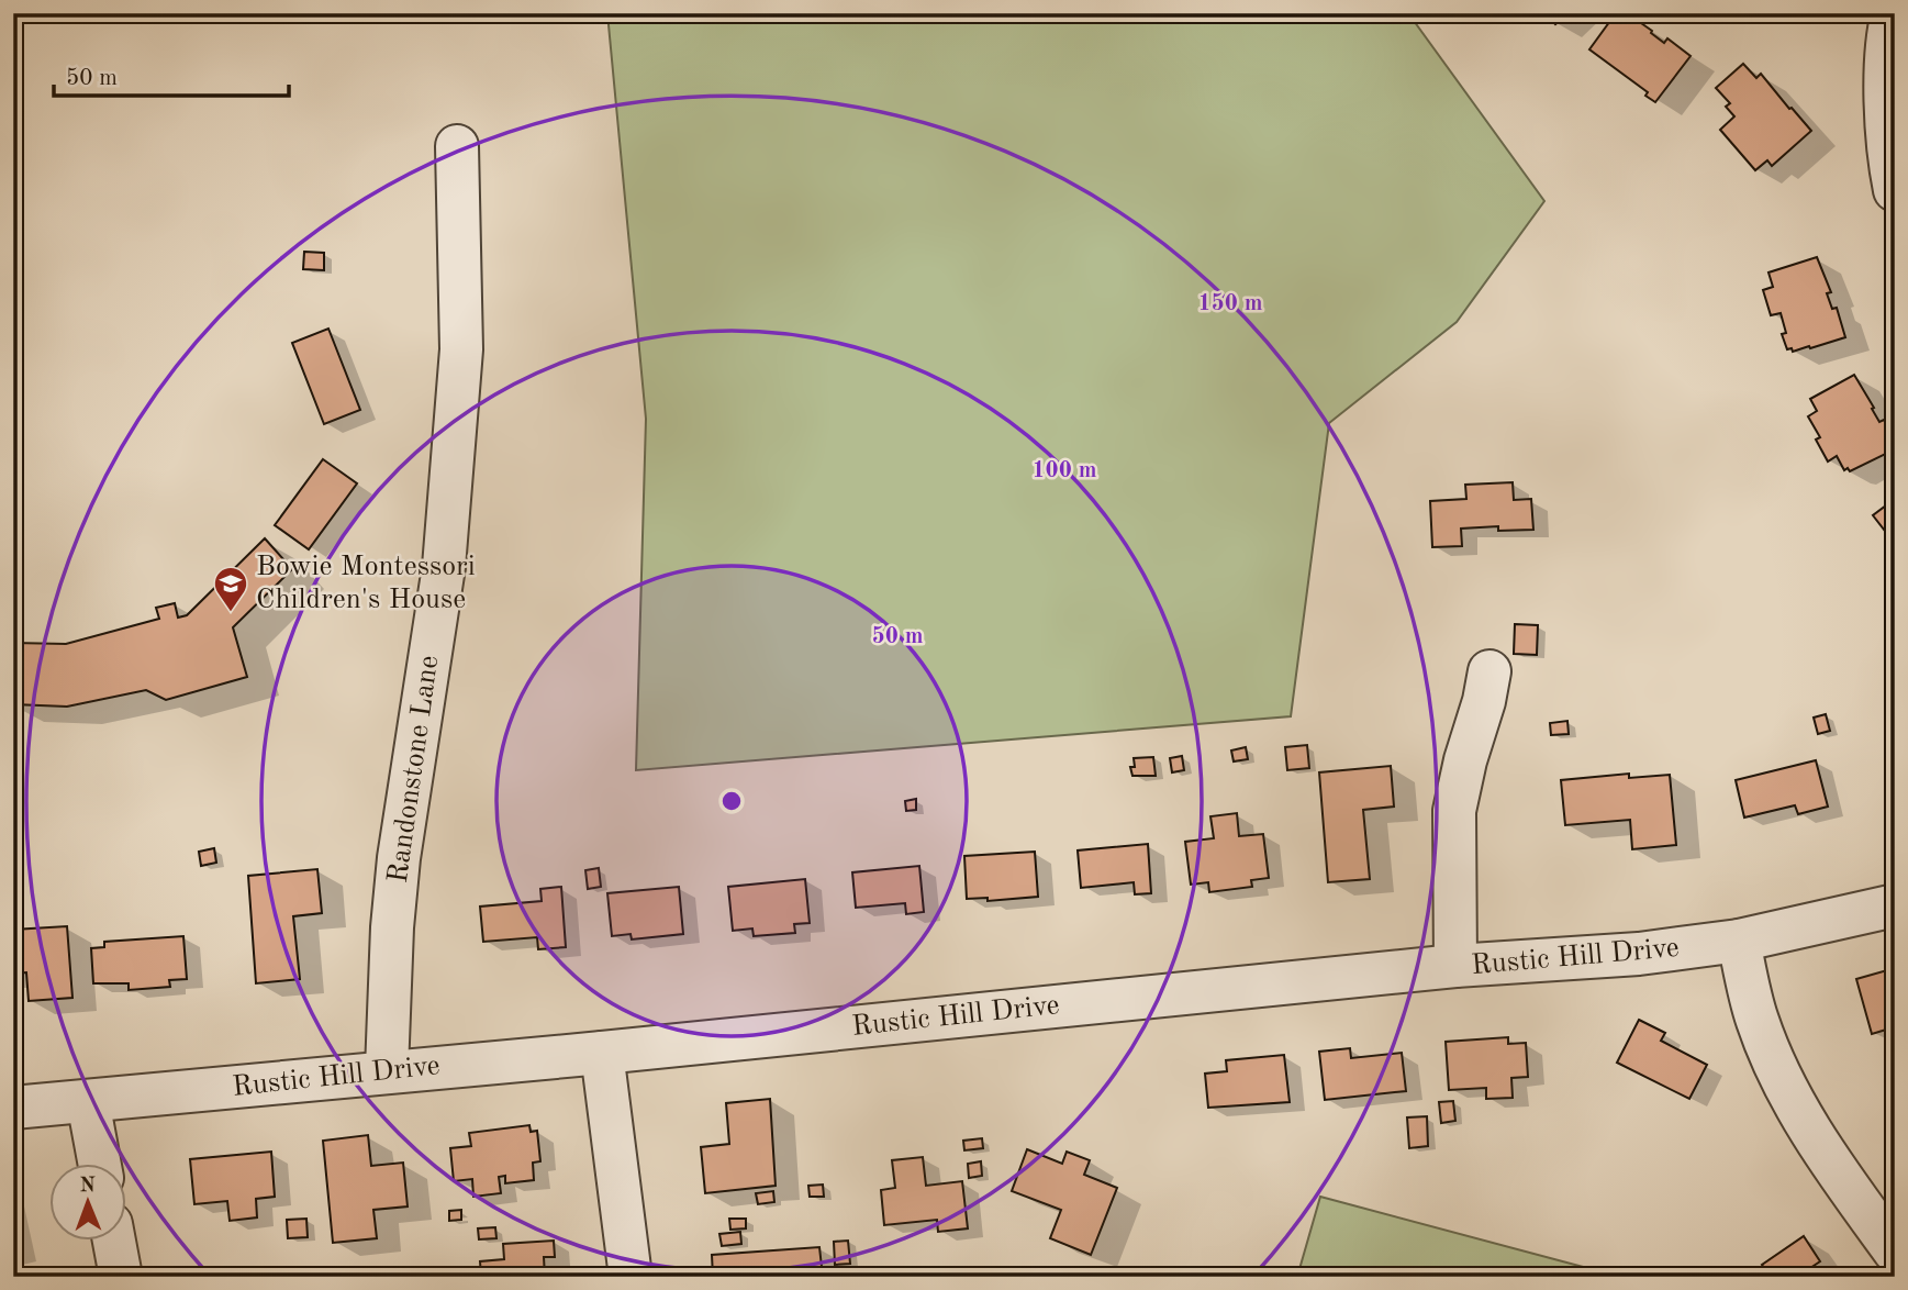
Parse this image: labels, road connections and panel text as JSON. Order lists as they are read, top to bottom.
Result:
{
  "streets": {
    "street": ["Randonstone Lane", "Rustic Hill Drive"]
  },
  "crossings": [
    ["Randonstone Lane", "Rustic Hill Drive"]
  ],
  "places": {
    "school or university": ["Bowie Montessori Children's House"]
  },
  "scale_bar": "50 m",
  "north": "top",
  "rings": ["150 m", "100 m", "50 m"]
}
